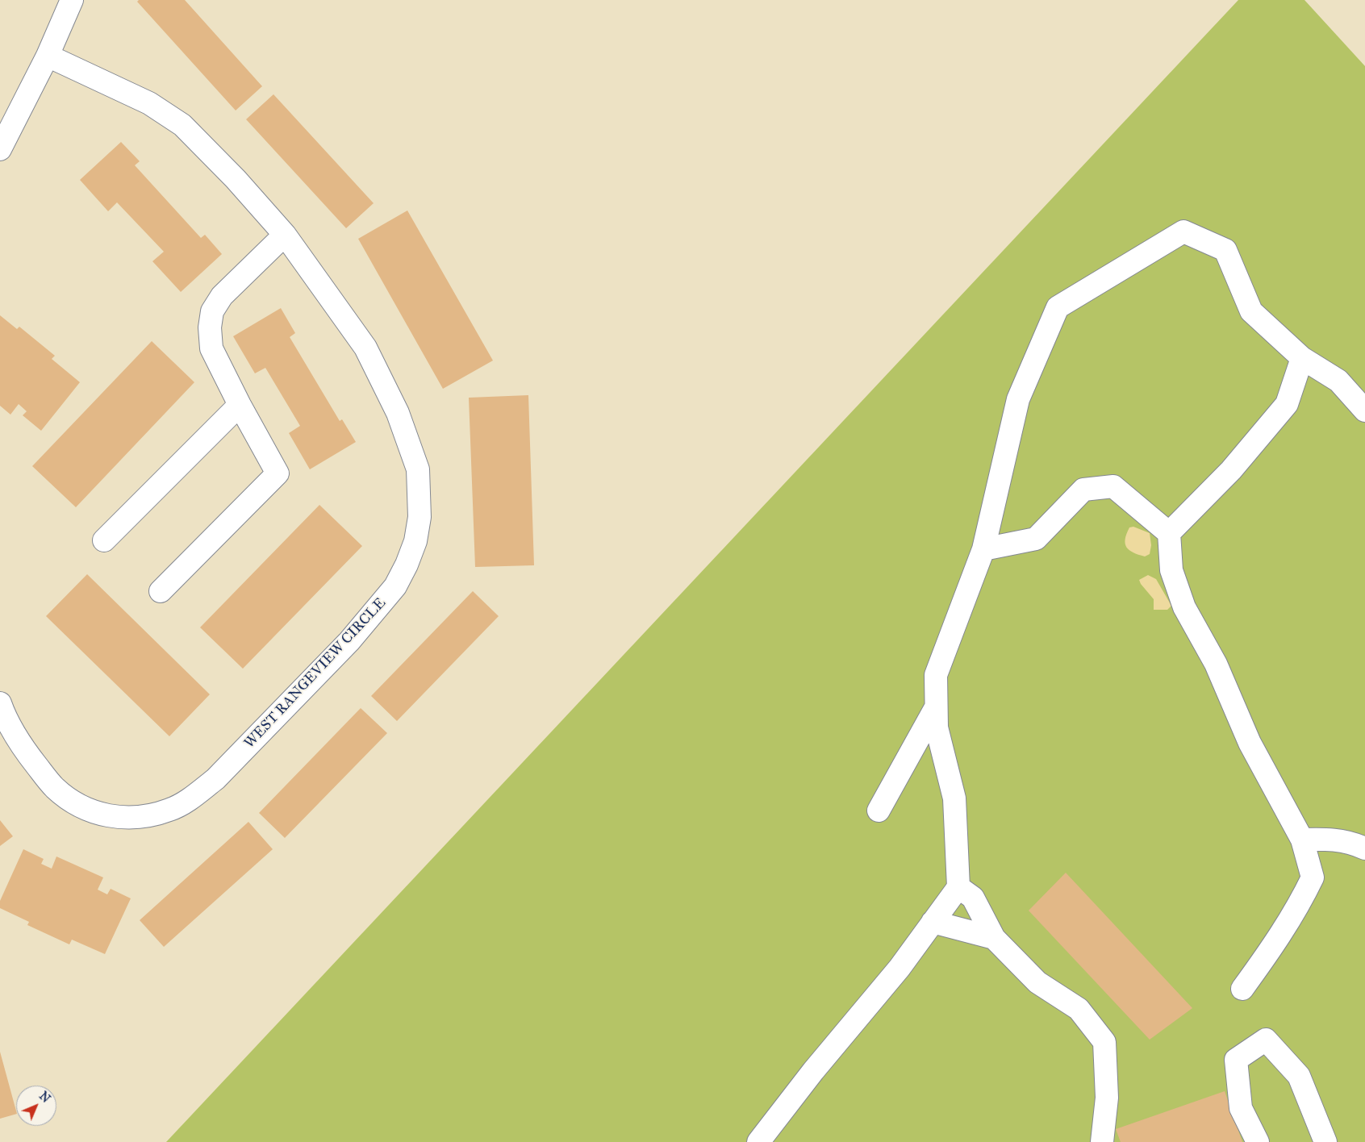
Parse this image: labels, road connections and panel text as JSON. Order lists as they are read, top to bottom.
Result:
{
  "streets": {
    "street": ["WEST RANGEVIEW CIRCLE"]
  },
  "north": "top right"
}
